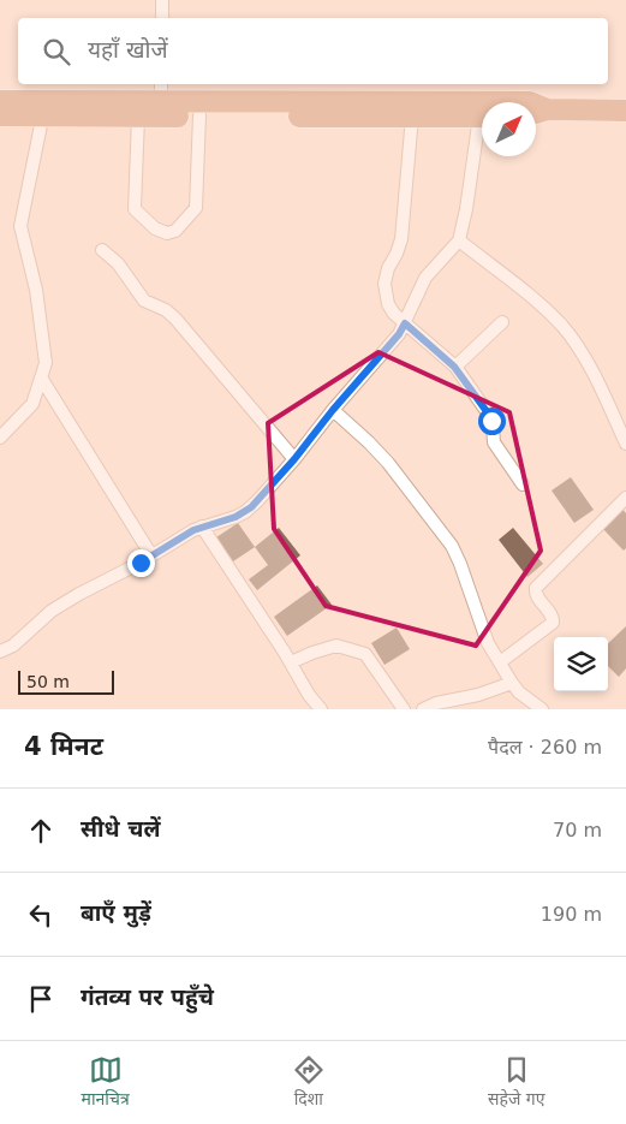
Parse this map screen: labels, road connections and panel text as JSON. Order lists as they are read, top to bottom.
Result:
{
  "scale_bar": "50 m",
  "north": "top right",
  "page": {
    "search": "यहाँ खोजें",
    "scale": "50 m",
    "heading": ["4 मिनट", "पैदल · 260 m"],
    "list": [
      ["सीधे चलें", "70 m"],
      ["बाएँ मुड़ें", "190 m"],
      "गंतव्य पर पहुँचे"
    ],
    "nav": ["मानचित्र", "दिशा", "सहेजे गए"]
  }
}
